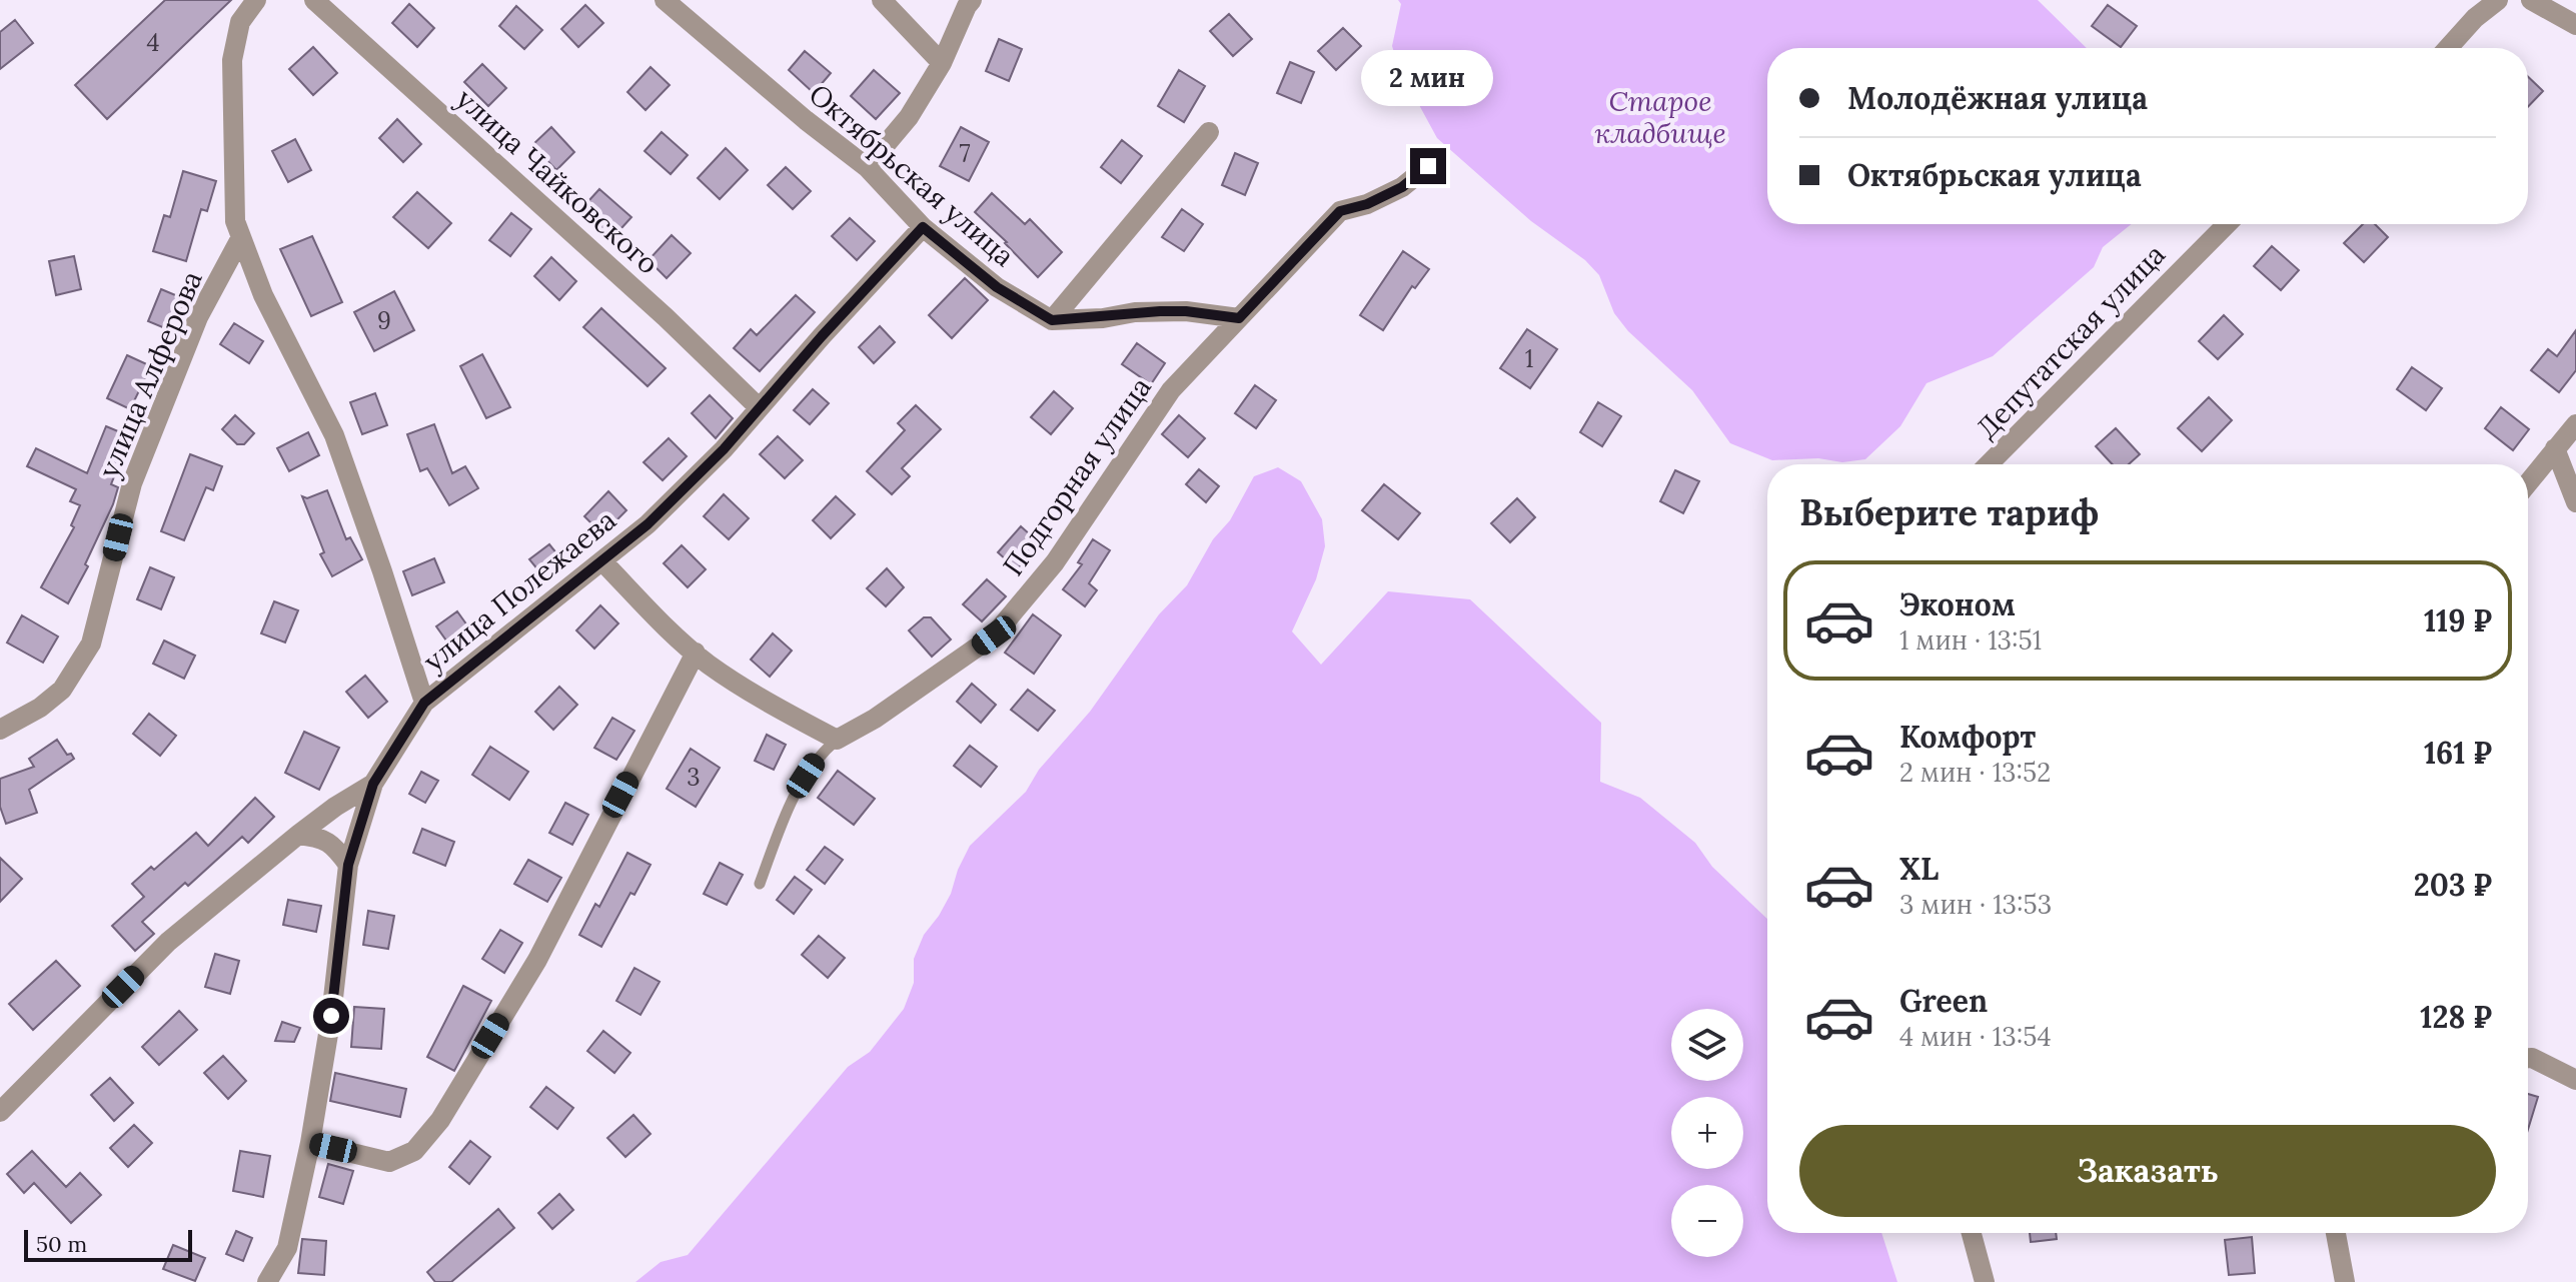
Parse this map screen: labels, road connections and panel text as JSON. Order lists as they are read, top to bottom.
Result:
{
  "streets": {
    "street": [
      "Октябрьская улица",
      "улица Чайковского",
      "Депутатская улица",
      "улица Алферова",
      "Подгорная улица",
      "улица Полежаева"
    ]
  },
  "crossings": [
    ["Октябрьская улица", "улица Полежаева"],
    ["улица Чайковского", "улица Полежаева"]
  ],
  "parks": ["Старое кладбище"],
  "house_numbers": [
    "4",
    "7",
    "9",
    "1",
    "3"
  ],
  "scale_bar": "50 m",
  "page": {
    "banner": ["Молодёжная улица", "Октябрьская улица"],
    "bubble": "2 мин",
    "heading": "Выберите тариф",
    "list": [
      {
        "name": "Эконом",
        "note": "1 мин · 13:51",
        "value": "119 ₽"
      },
      {
        "name": "Комфорт",
        "note": "2 мин · 13:52",
        "value": "161 ₽"
      },
      {
        "name": "XL",
        "note": "3 мин · 13:53",
        "value": "203 ₽"
      },
      {
        "name": "Green",
        "note": "4 мин · 13:54",
        "value": "128 ₽"
      }
    ],
    "map_buttons": ["+", "−"],
    "buttons": "Заказать",
    "scale": "50 m"
  }
}
